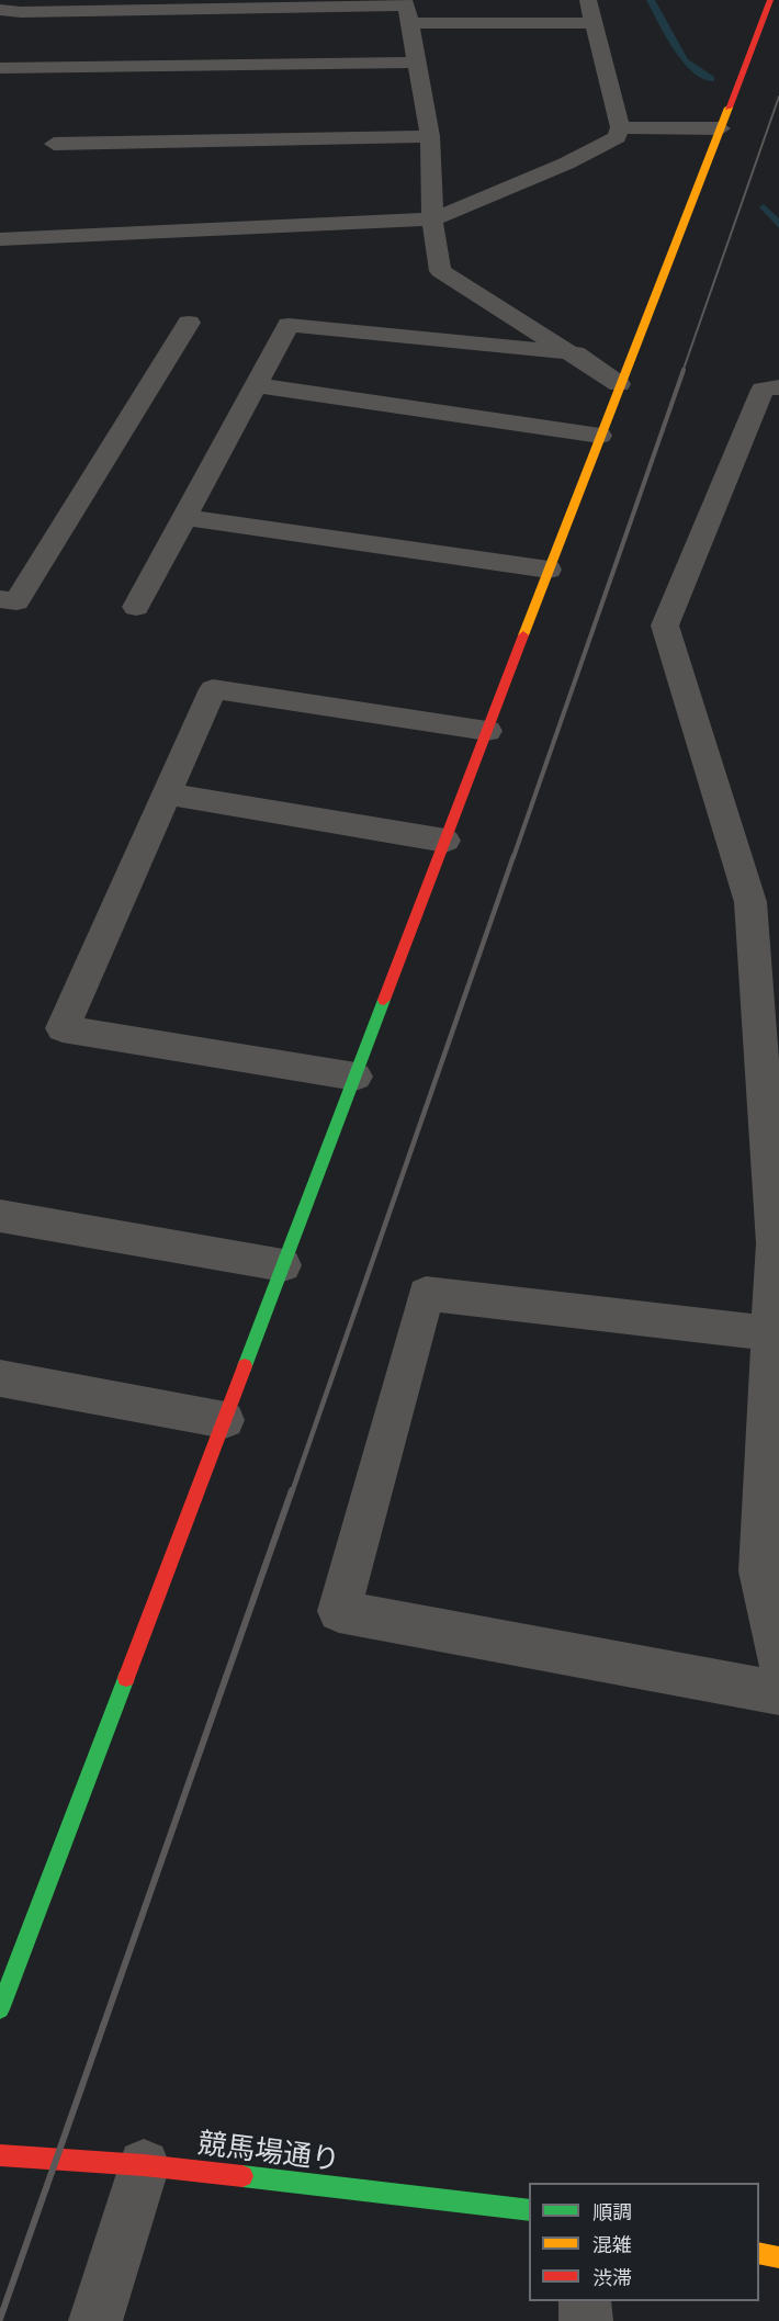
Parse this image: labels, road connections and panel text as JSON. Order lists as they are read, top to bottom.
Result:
{
  "streets": {
    "street": ["競馬場通り"]
  },
  "legend": ["順調", "混雑", "渋滞"]
}
